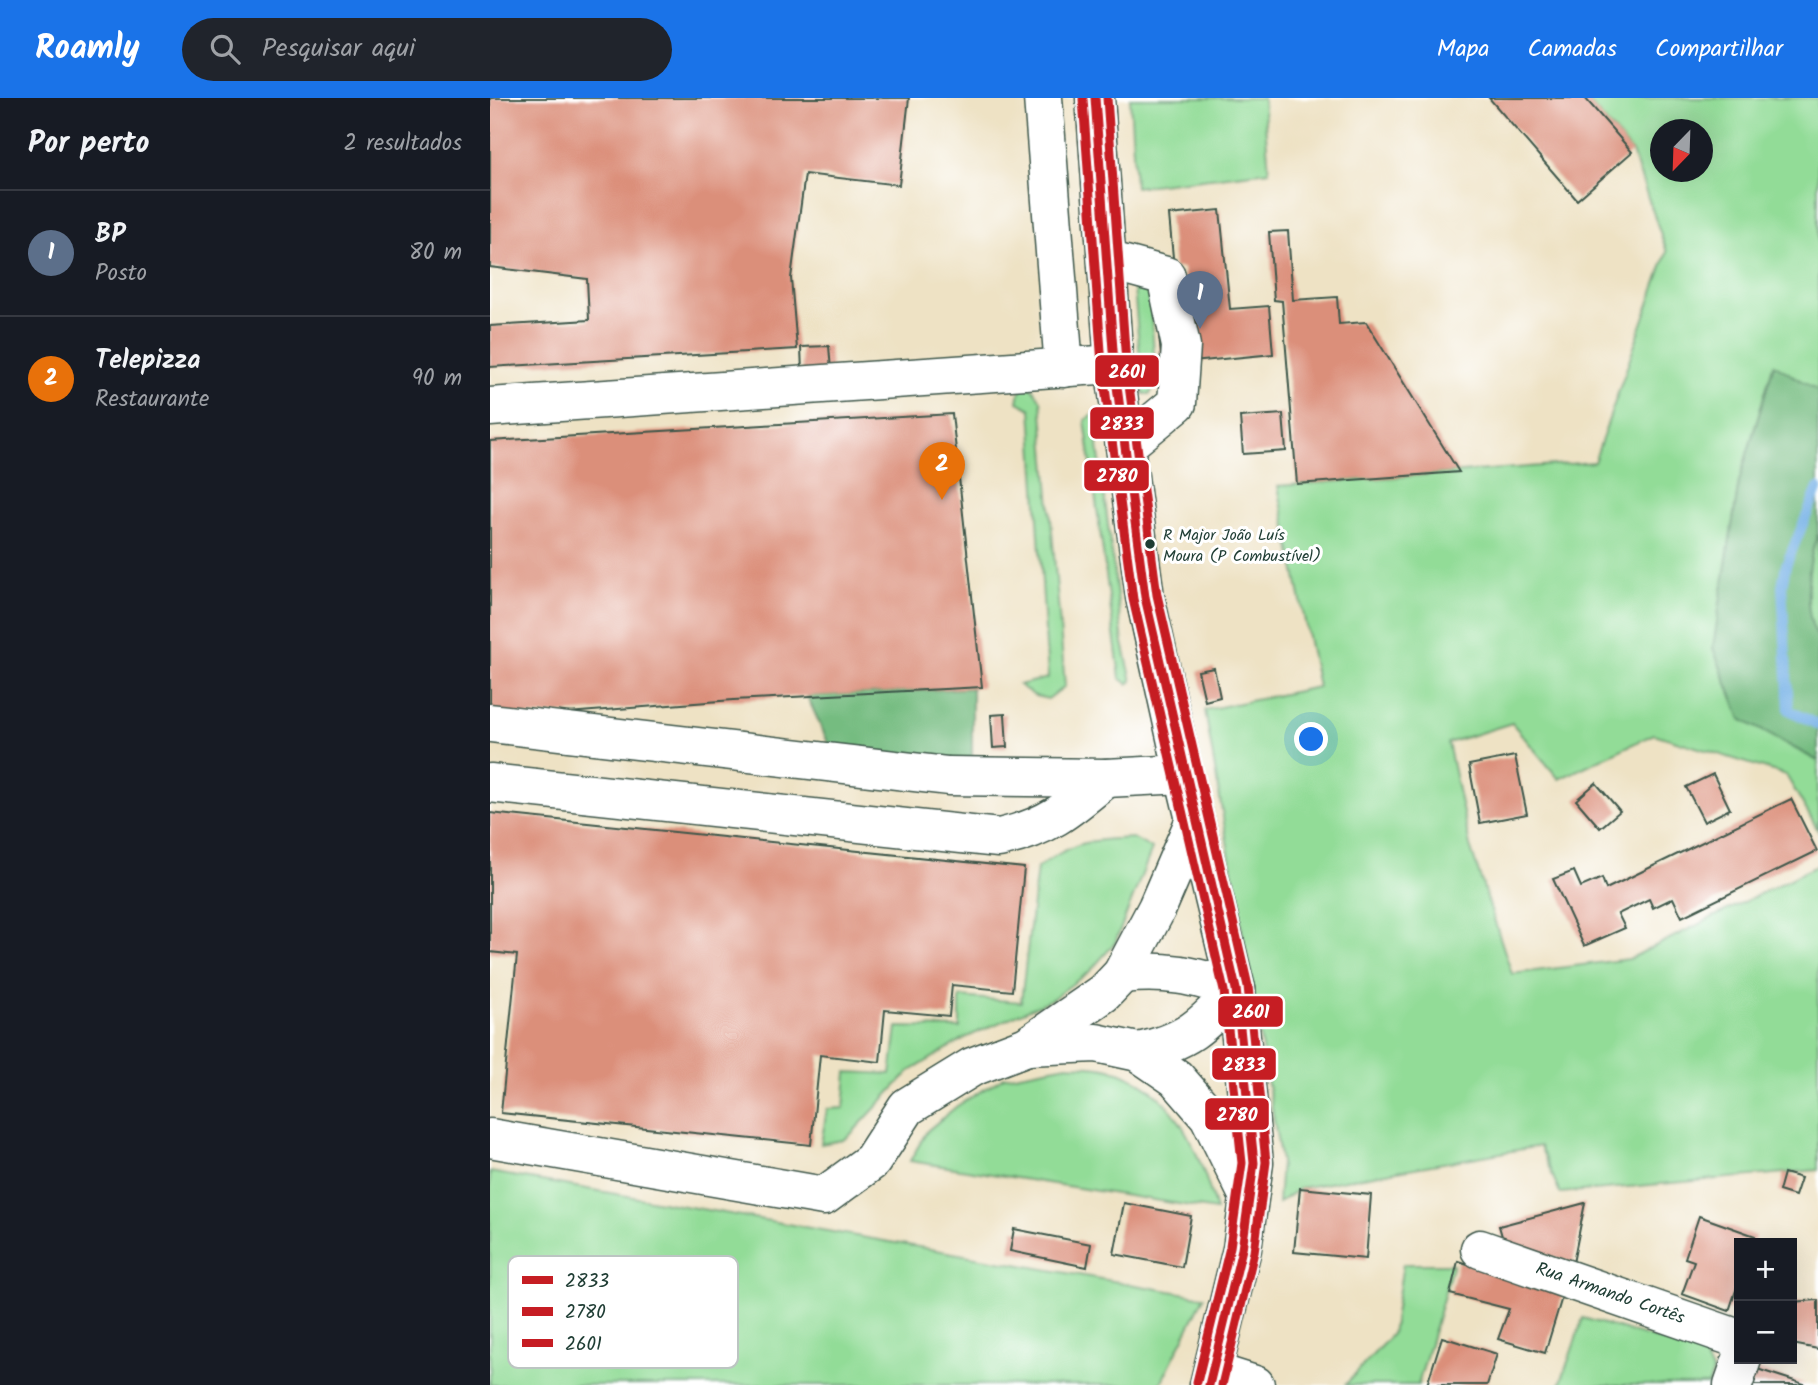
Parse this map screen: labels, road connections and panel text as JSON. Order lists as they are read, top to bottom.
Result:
{
  "streets": {
    "street": ["Rua Armando Cortês"]
  },
  "places": ["R Major João Luís Moura (P Combustível)"],
  "lines": ["transit line 2833", "transit line 2601", "transit line 2780"],
  "legend": ["2833", "2780", "2601"],
  "north": "bottom left",
  "page": {
    "header": "Roamly",
    "search": "Pesquisar aqui",
    "nav": ["Mapa", "Camadas", "Compartilhar"],
    "heading": ["Por perto", "2 resultados"],
    "list": [
      {
        "mark": "1",
        "name": "BP",
        "note": "Posto",
        "value": "80 m"
      },
      {
        "mark": "2",
        "name": "Telepizza",
        "note": "Restaurante",
        "value": "90 m"
      }
    ],
    "pins": ["1", "2"],
    "map_buttons": ["+", "−"]
  }
}
